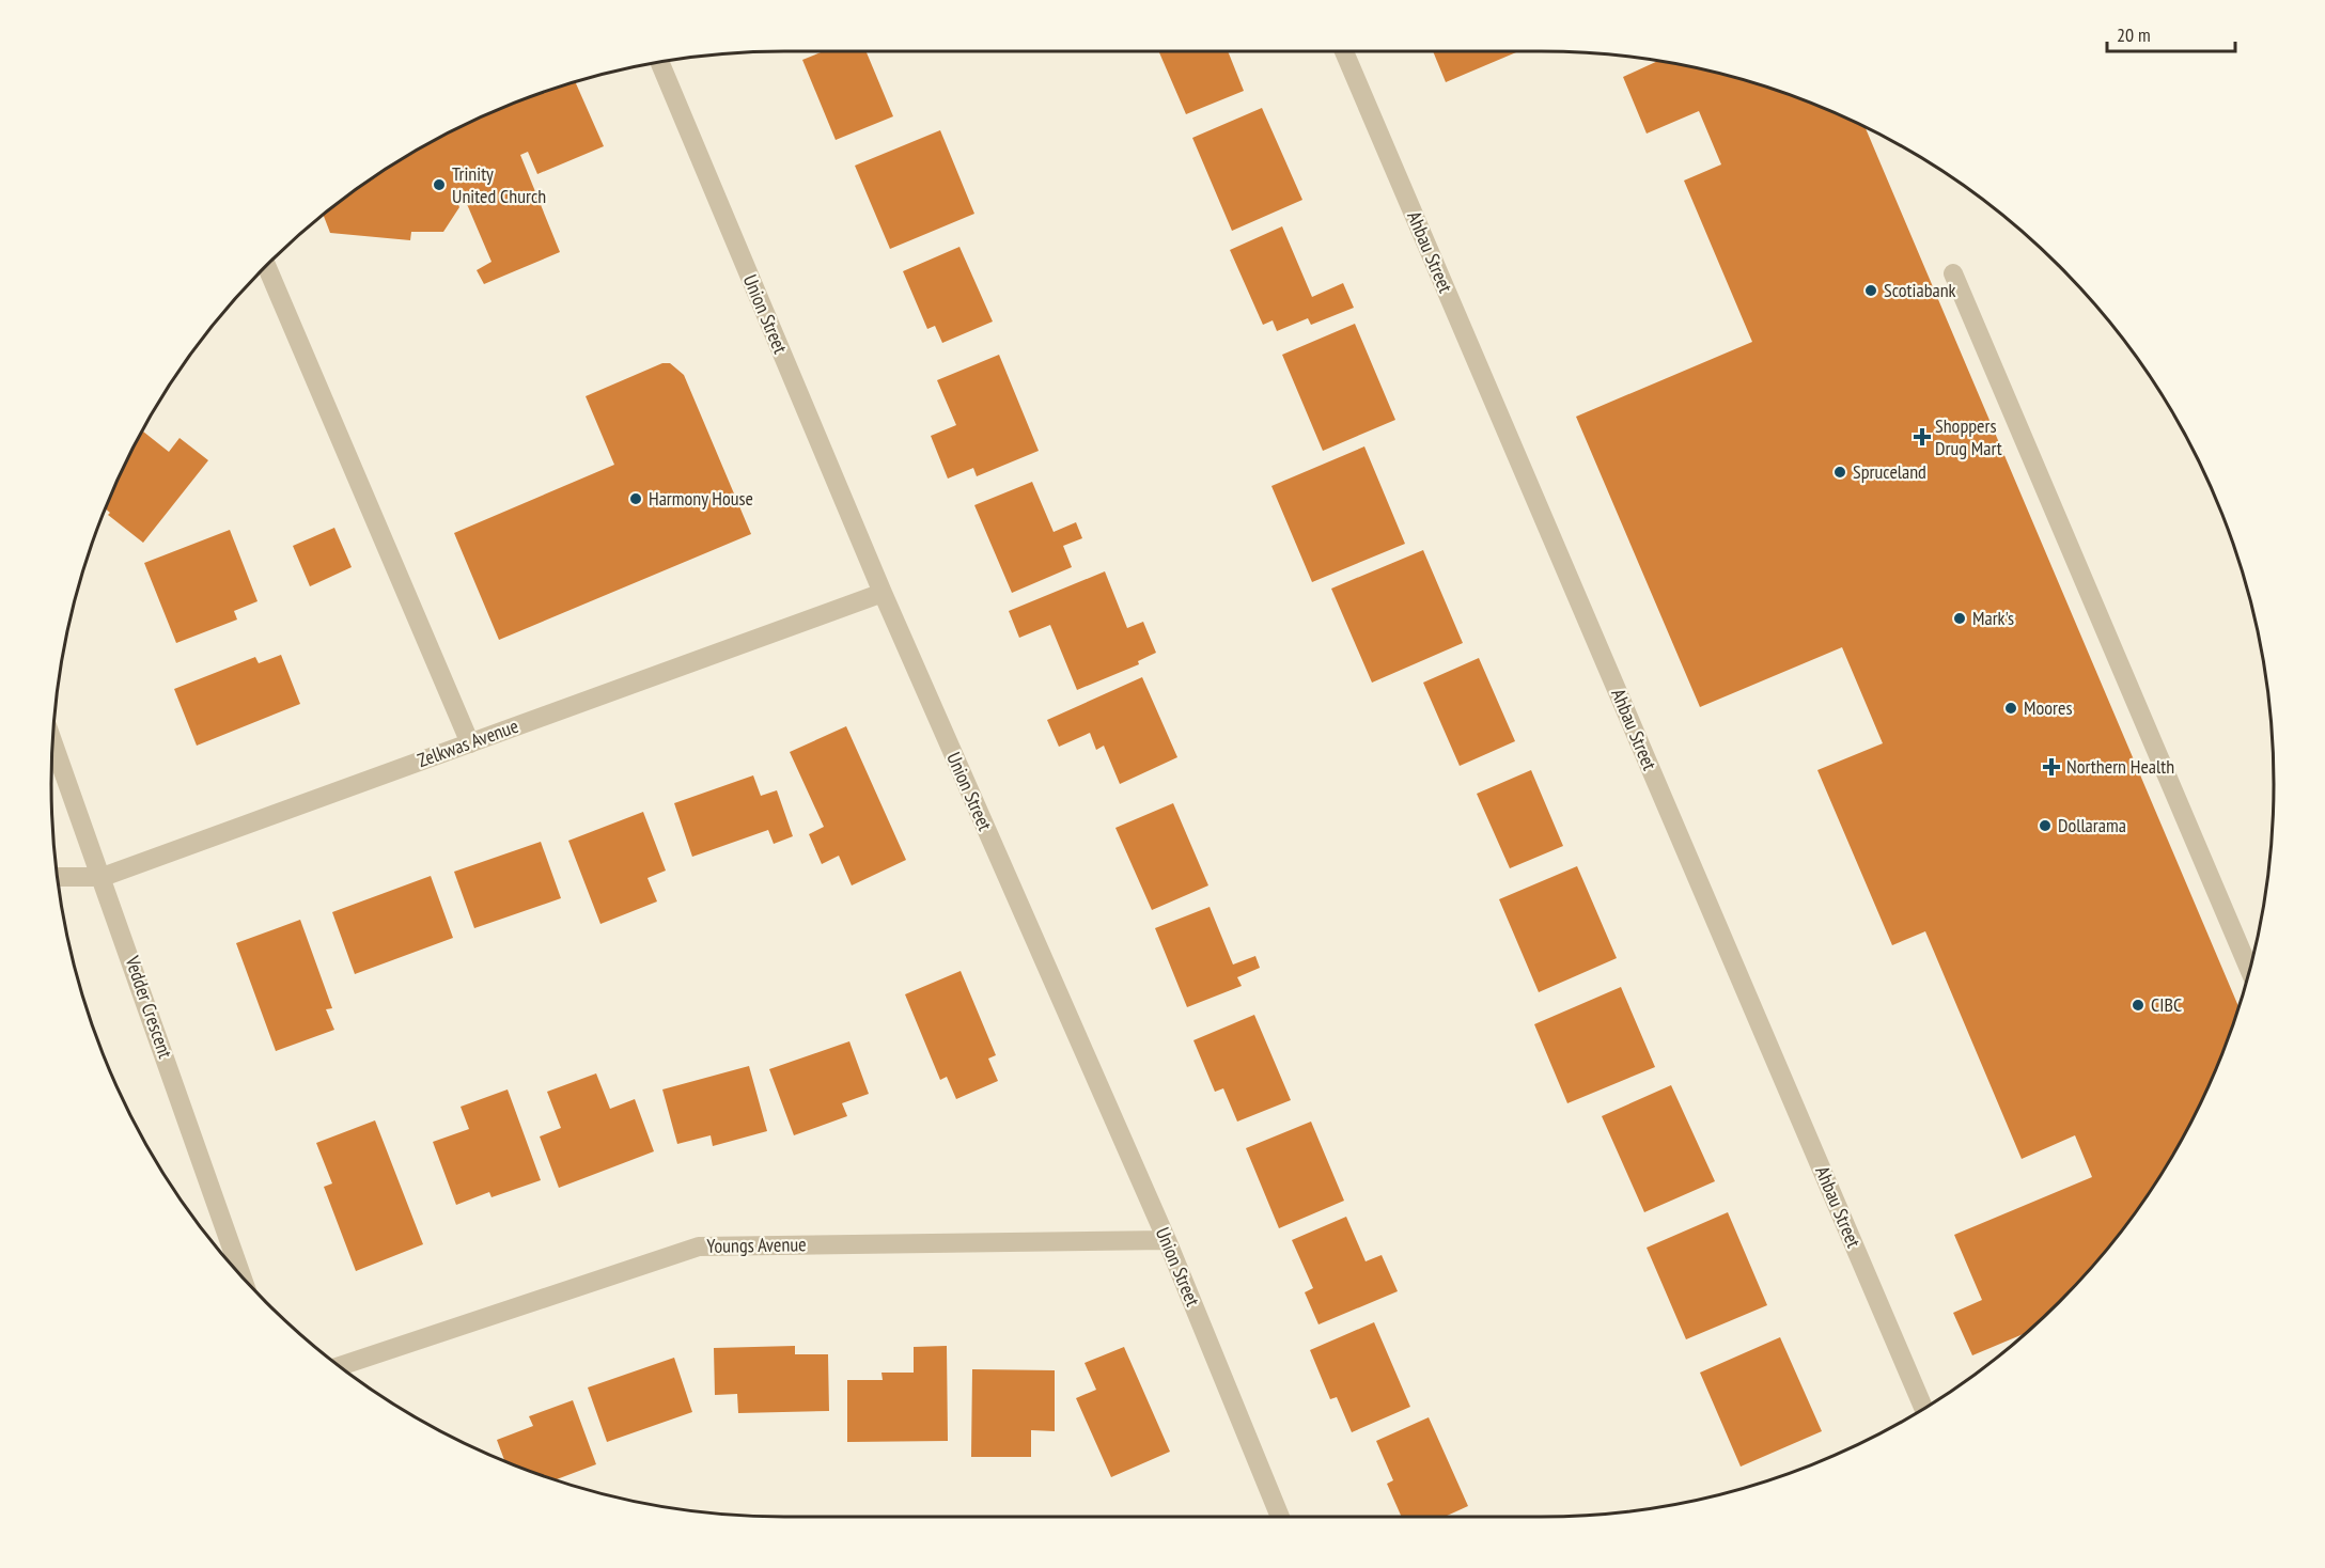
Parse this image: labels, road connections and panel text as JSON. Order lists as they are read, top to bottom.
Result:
{
  "streets": {
    "street": [
      "Ahbau Street",
      "Union Street",
      "Zelkwas Avenue",
      "Vedder Crescent",
      "Youngs Avenue"
    ]
  },
  "crossings": [
    ["Union Street", "Zelkwas Avenue"],
    ["Union Street", "Youngs Avenue"],
    ["Zelkwas Avenue", "Vedder Crescent"]
  ],
  "places": {
    "other": [
      "Trinity United Church",
      "Scotiabank",
      "Spruceland",
      "Harmony House",
      "Mark's",
      "Moores",
      "Dollarama",
      "CIBC"
    ],
    "health": ["Shoppers Drug Mart", "Northern Health"]
  },
  "scale_bar": "20 m"
}
